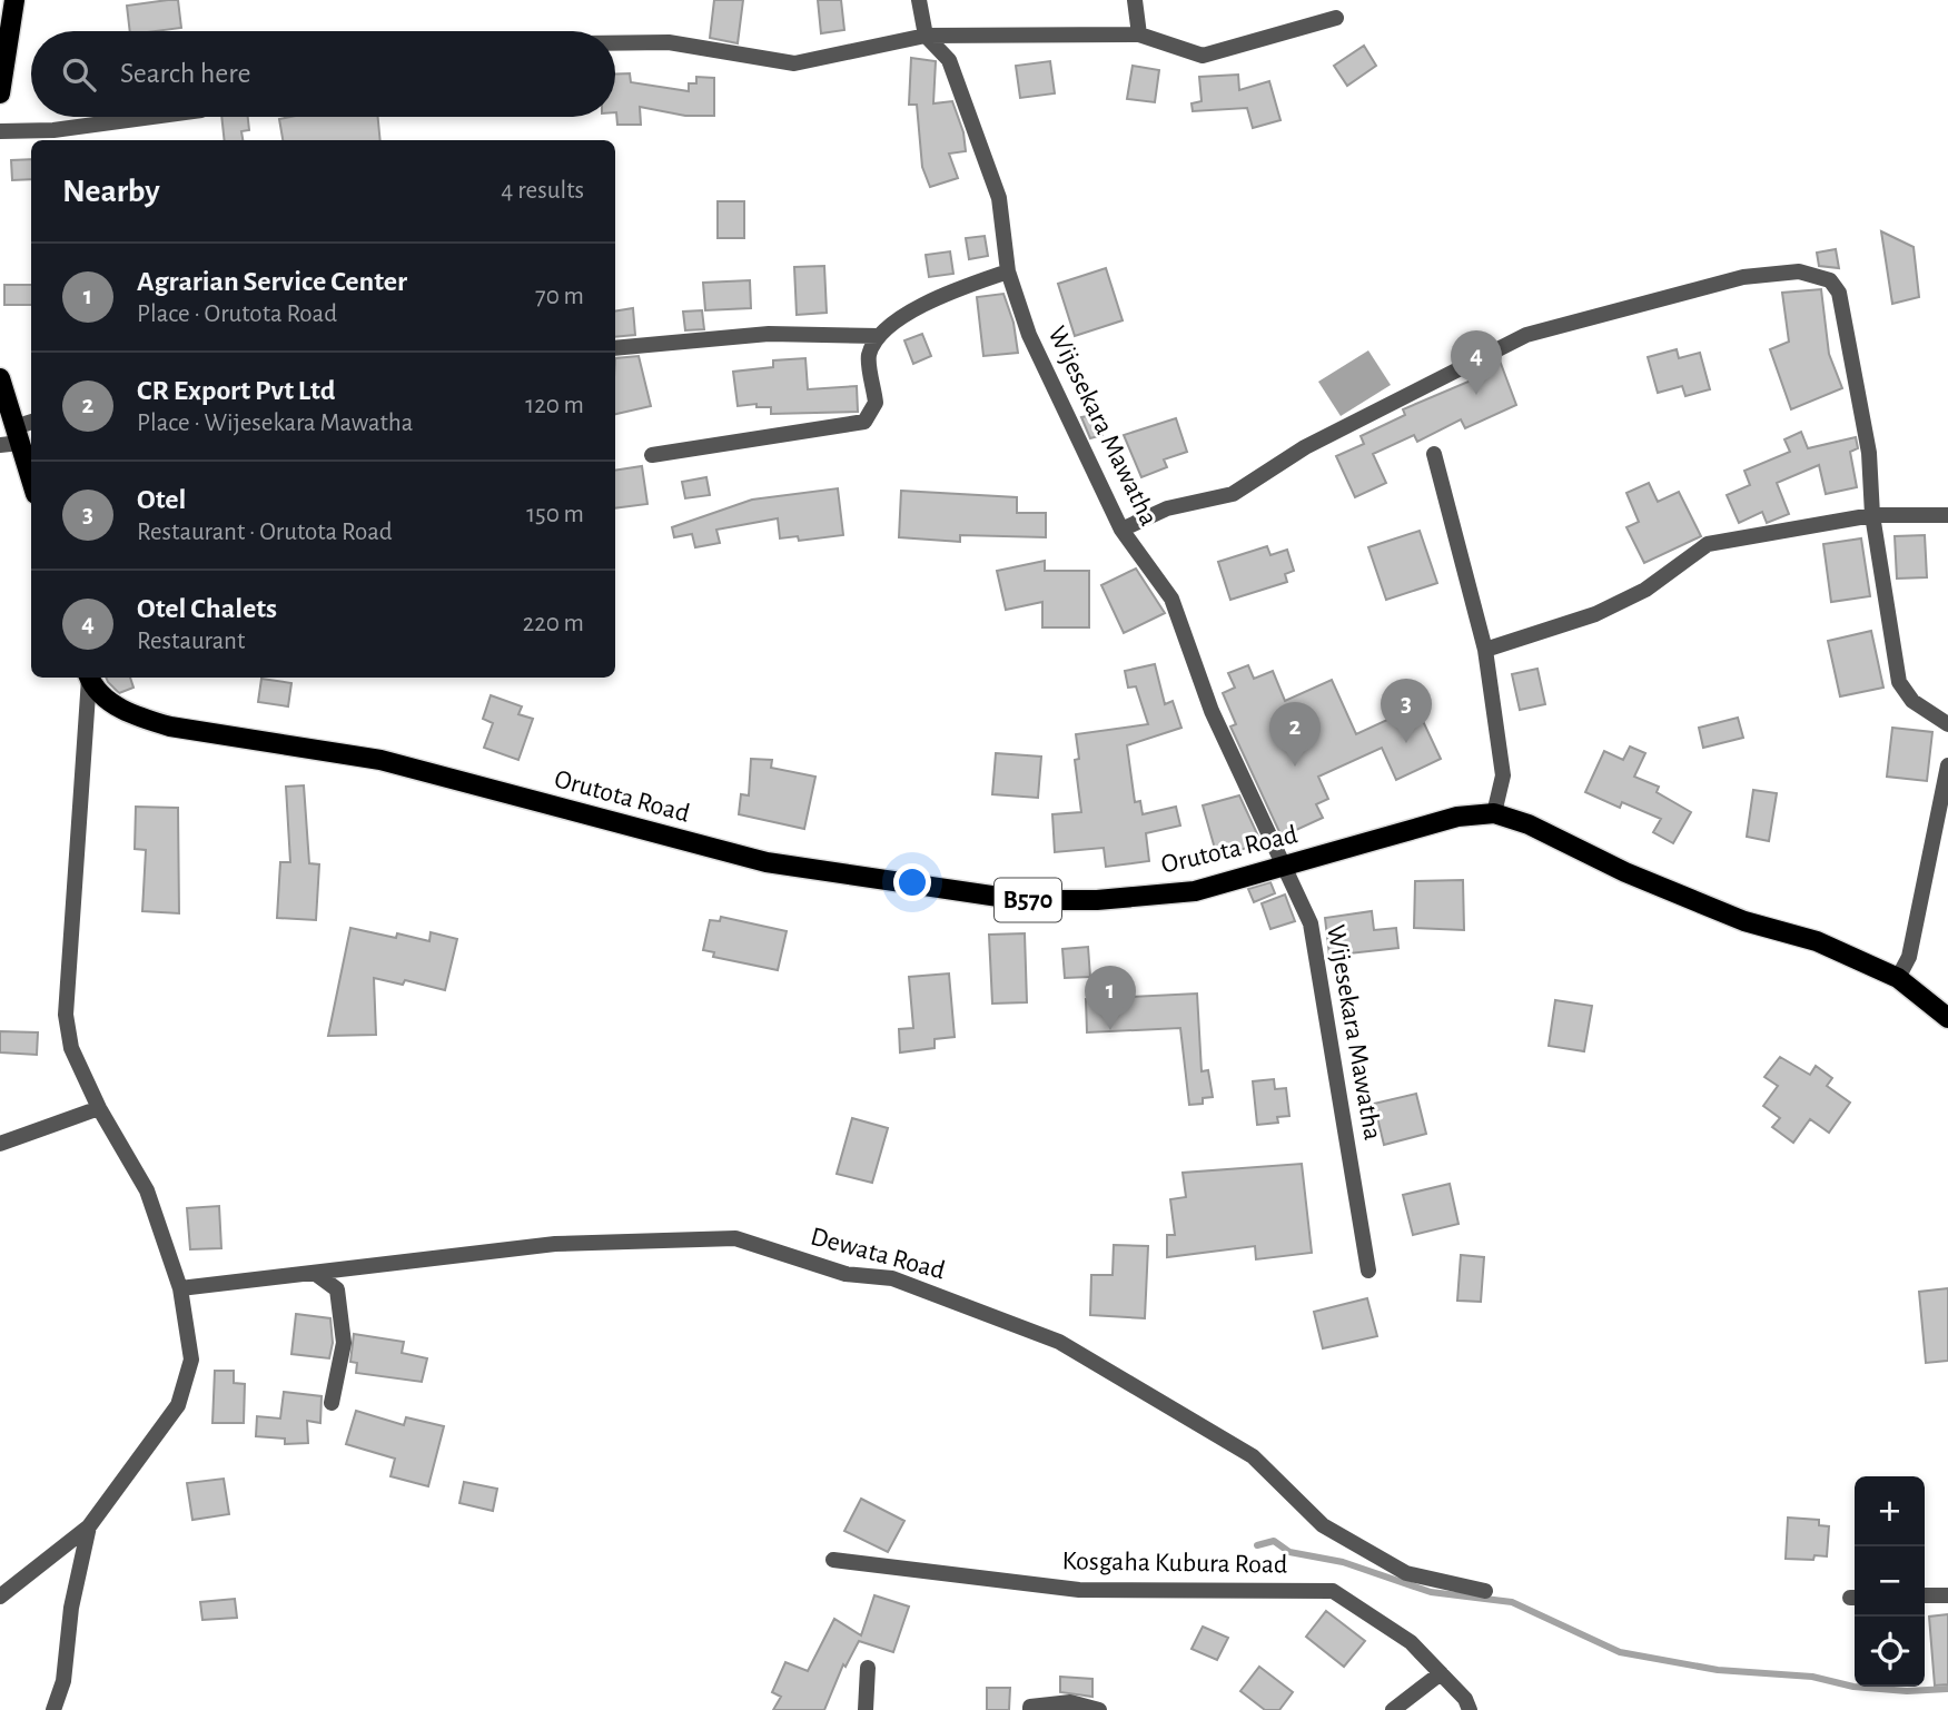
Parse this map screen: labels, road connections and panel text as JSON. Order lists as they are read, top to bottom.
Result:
{
  "streets": {
    "main road": ["Orutota Road", "B570"],
    "street": ["Wijesekara Mawatha", "Dewata Road", "Kosgaha Kubura Road"]
  },
  "crossings": [
    ["Wijesekara Mawatha", "Orutota Road"]
  ],
  "page": {
    "search": "Search here",
    "heading": ["Nearby", "4 results"],
    "list": [
      {
        "mark": "1",
        "name": "Agrarian Service Center",
        "note": "Place · Orutota Road",
        "value": "70 m"
      },
      {
        "mark": "2",
        "name": "CR Export Pvt Ltd",
        "note": "Place · Wijesekara Mawatha",
        "value": "120 m"
      },
      {
        "mark": "3",
        "name": "Otel",
        "note": "Restaurant · Orutota Road",
        "value": "150 m"
      },
      {
        "mark": "4",
        "name": "Otel Chalets",
        "note": "Restaurant",
        "value": "220 m"
      }
    ],
    "pins": [
      "4",
      "3",
      "2",
      "1"
    ],
    "map_buttons": ["+", "−"]
  }
}
